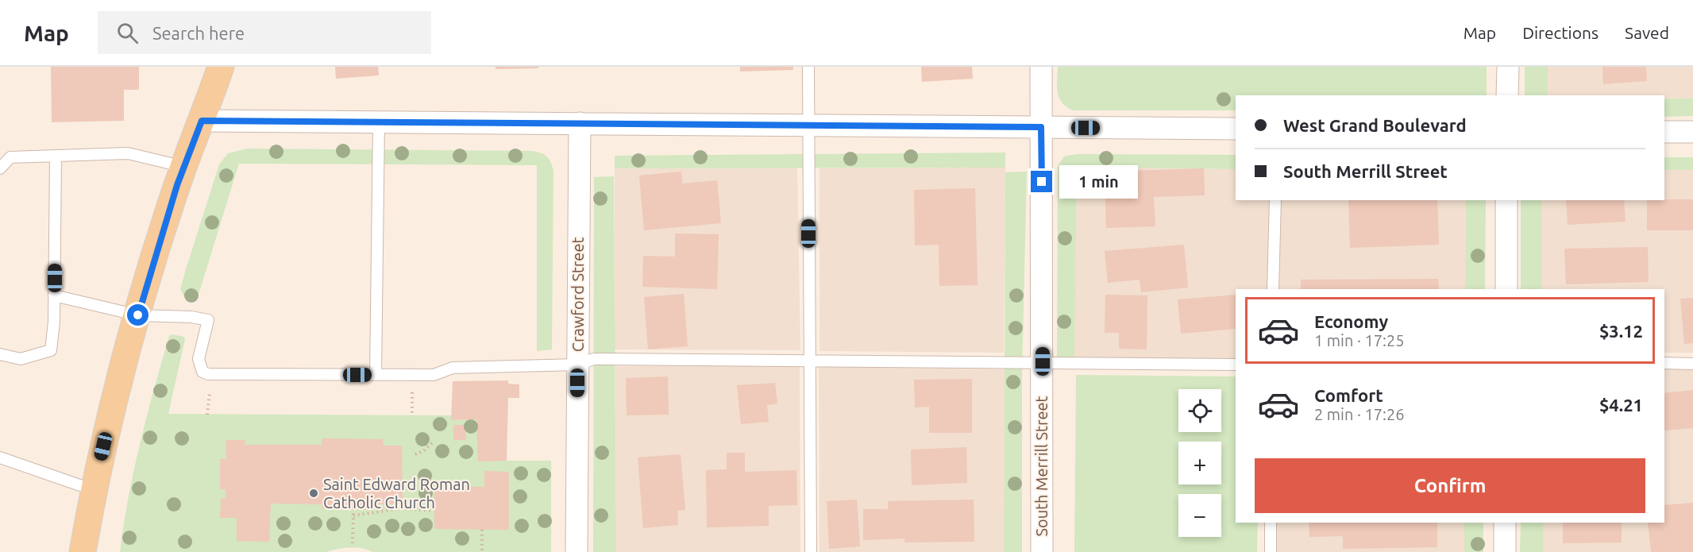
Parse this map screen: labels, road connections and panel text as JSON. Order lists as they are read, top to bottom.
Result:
{
  "streets": {
    "street": ["Crawford Street", "South Merrill Street"]
  },
  "places": ["Saint Edward Roman Catholic Church"],
  "page": {
    "header": "Map",
    "search": "Search here",
    "nav": ["Map", "Directions", "Saved"],
    "banner": ["West Grand Boulevard", "South Merrill Street"],
    "bubble": "1 min",
    "list": [
      {
        "name": "Economy",
        "note": "1 min · 17:25",
        "value": "$3.12"
      },
      {
        "name": "Comfort",
        "note": "2 min · 17:26",
        "value": "$4.21"
      }
    ],
    "map_buttons": ["+", "−"],
    "buttons": "Confirm"
  }
}
